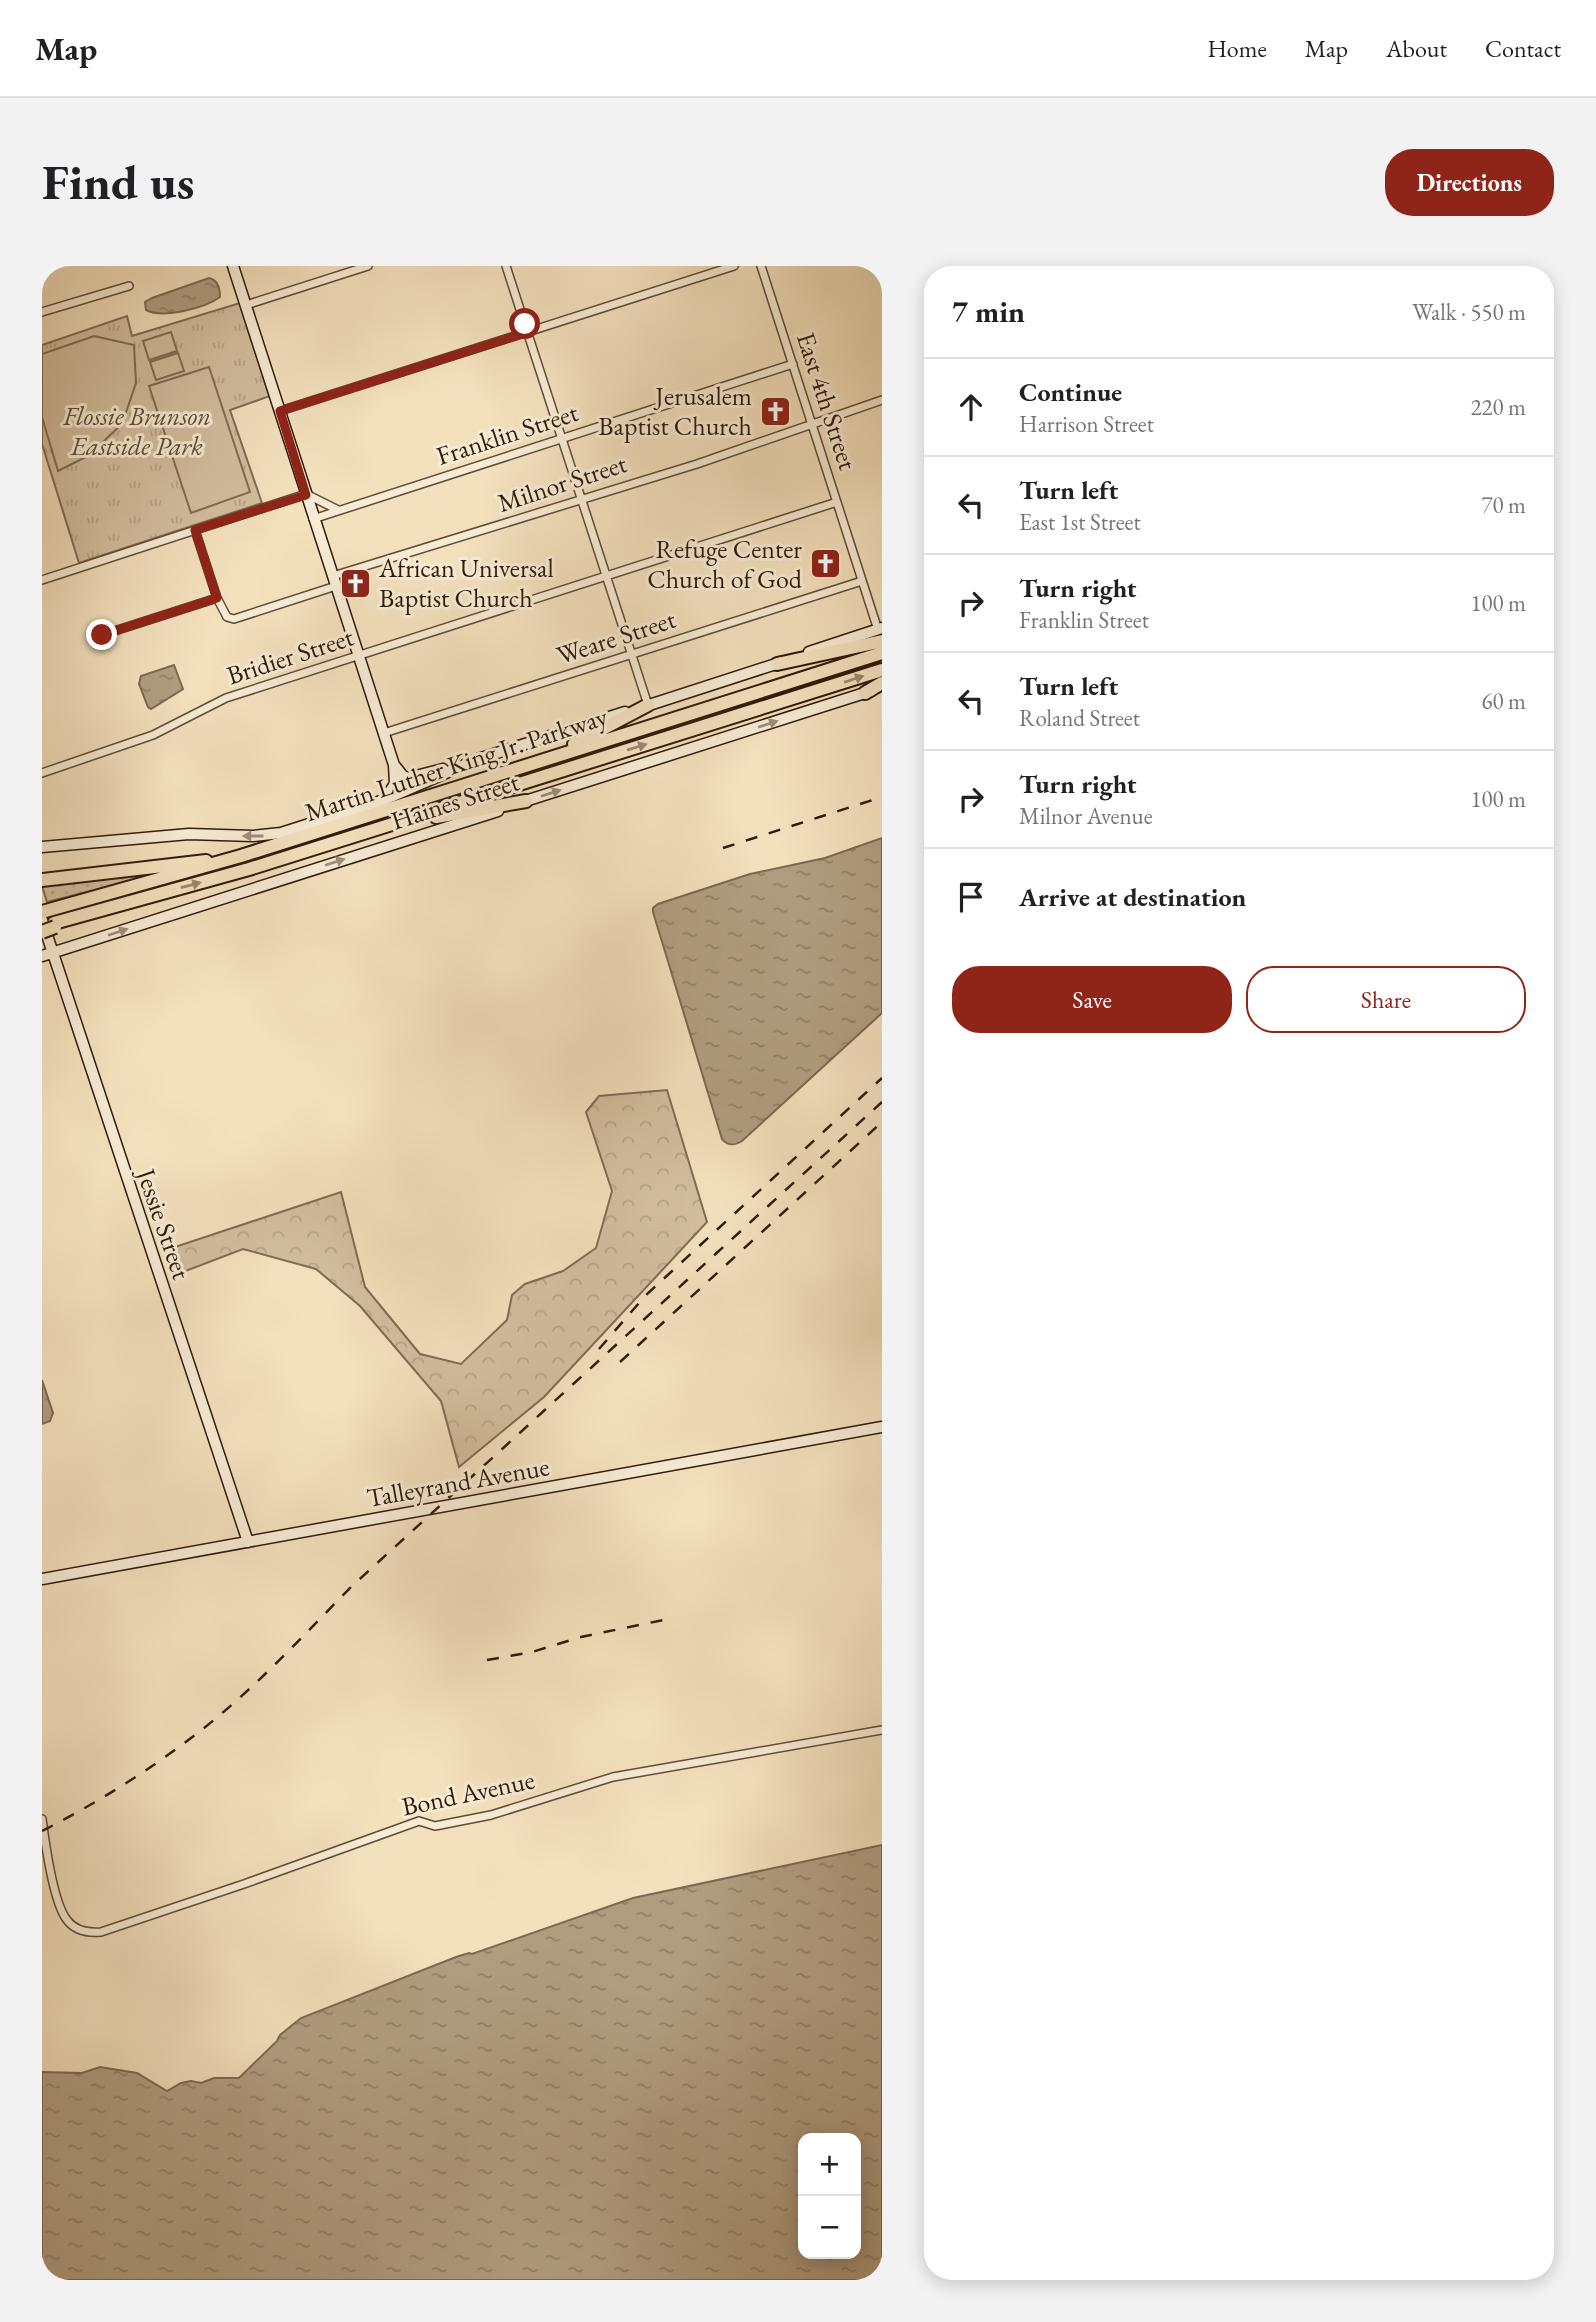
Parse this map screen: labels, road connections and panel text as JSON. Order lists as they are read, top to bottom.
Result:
{
  "streets": {
    "highway": ["Martin Luther King Jr. Parkway"],
    "street": [
      "East 4th Street",
      "Franklin Street",
      "Milnor Street",
      "Weare Street",
      "Bridier Street",
      "Haines Street",
      "Jessie Street",
      "Talleyrand Avenue",
      "Bond Avenue"
    ]
  },
  "crossings": [
    ["East 4th Street", "Franklin Street"],
    ["East 4th Street", "Milnor Street"],
    ["East 4th Street", "Weare Street"],
    ["East 4th Street", "Bridier Street"],
    ["Martin Luther King Jr. Parkway", "Jessie Street"],
    ["Haines Street", "Jessie Street"],
    ["Jessie Street", "Talleyrand Avenue"]
  ],
  "parks": ["Flossie Brunson Eastside Park"],
  "places": {
    "church": ["Jerusalem Baptist Church", "Refuge Center Church of God", "African Universal Baptist Church"]
  },
  "page": {
    "header": "Map",
    "nav": [
      "Home",
      "Map",
      "About",
      "Contact"
    ],
    "buttons": [
      "Directions",
      ["Save", "Share"]
    ],
    "title": "Find us",
    "heading": ["7 min", "Walk · 550 m"],
    "list": [
      ["Continue", "Harrison Street", "220 m"],
      ["Turn left", "East 1st Street", "70 m"],
      ["Turn right", "Franklin Street", "100 m"],
      ["Turn left", "Roland Street", "60 m"],
      ["Turn right", "Milnor Avenue", "100 m"],
      "Arrive at destination"
    ],
    "map_buttons": ["+", "−"]
  }
}
